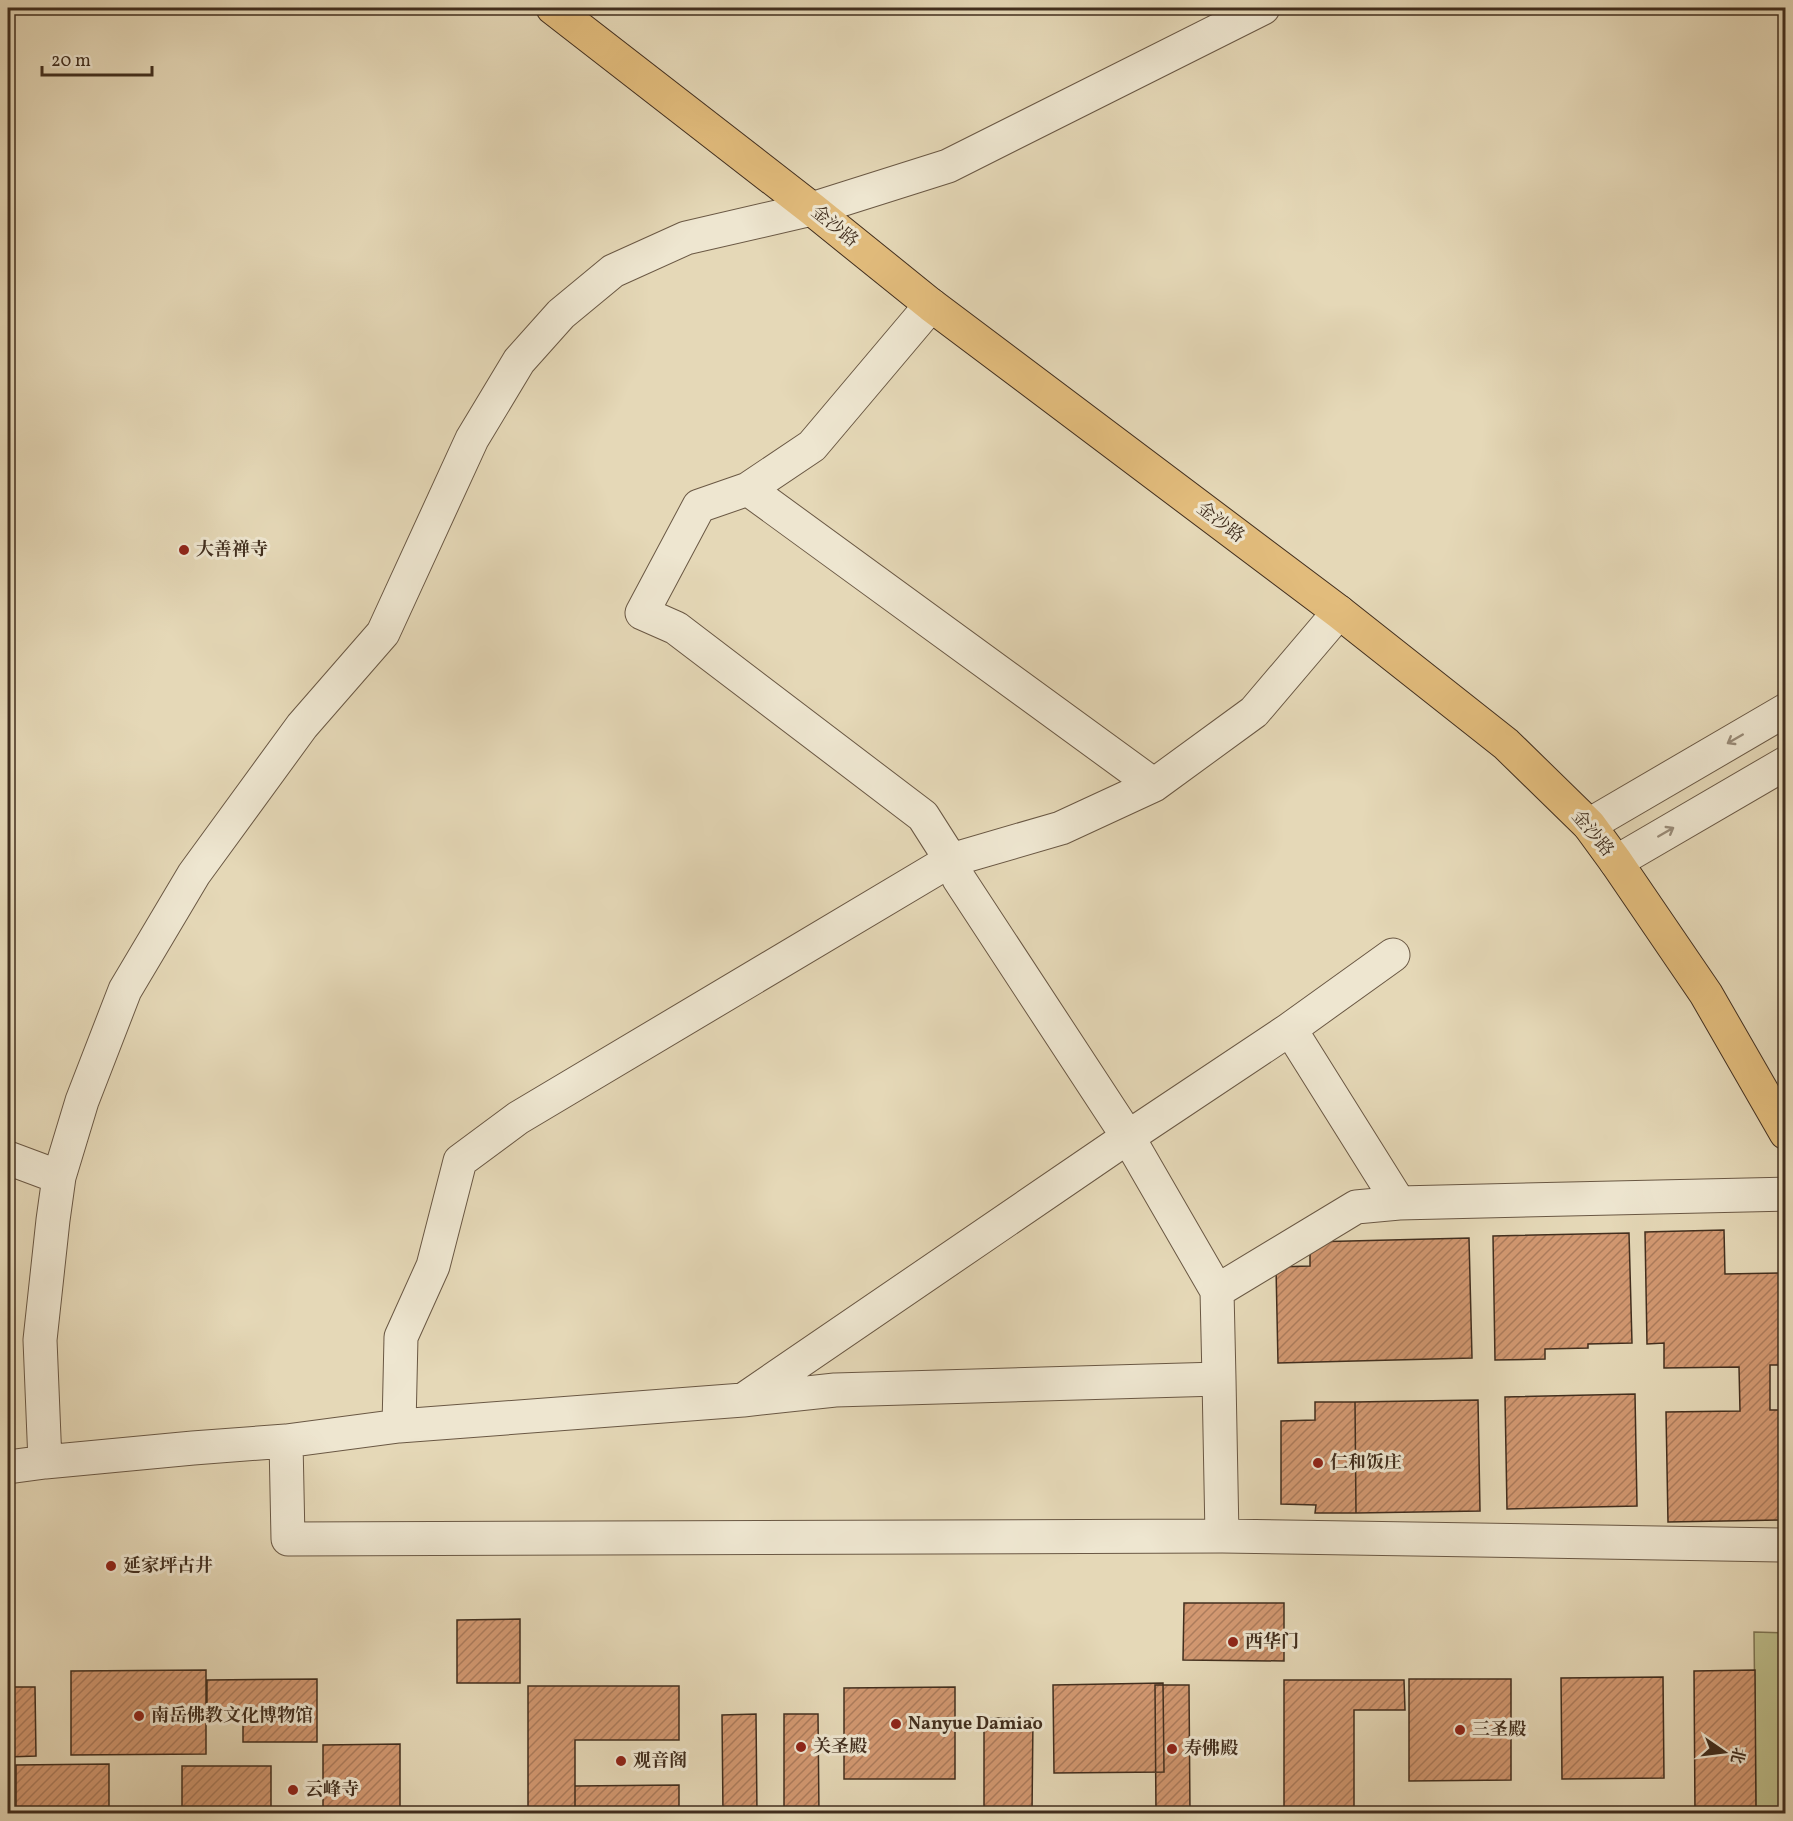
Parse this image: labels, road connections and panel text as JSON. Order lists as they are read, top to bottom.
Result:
{
  "streets": {
    "main road": ["金沙路"]
  },
  "places": [
    "大善禅寺",
    "仁和饭庄",
    "延家坪古井",
    "西华门",
    "南岳佛教文化博物馆",
    "Nanyue Damiao",
    "三圣殿",
    "关圣殿",
    "寿佛殿",
    "观音阁",
    "云峰寺"
  ],
  "scale_bar": "20 m",
  "north": "right"
}
